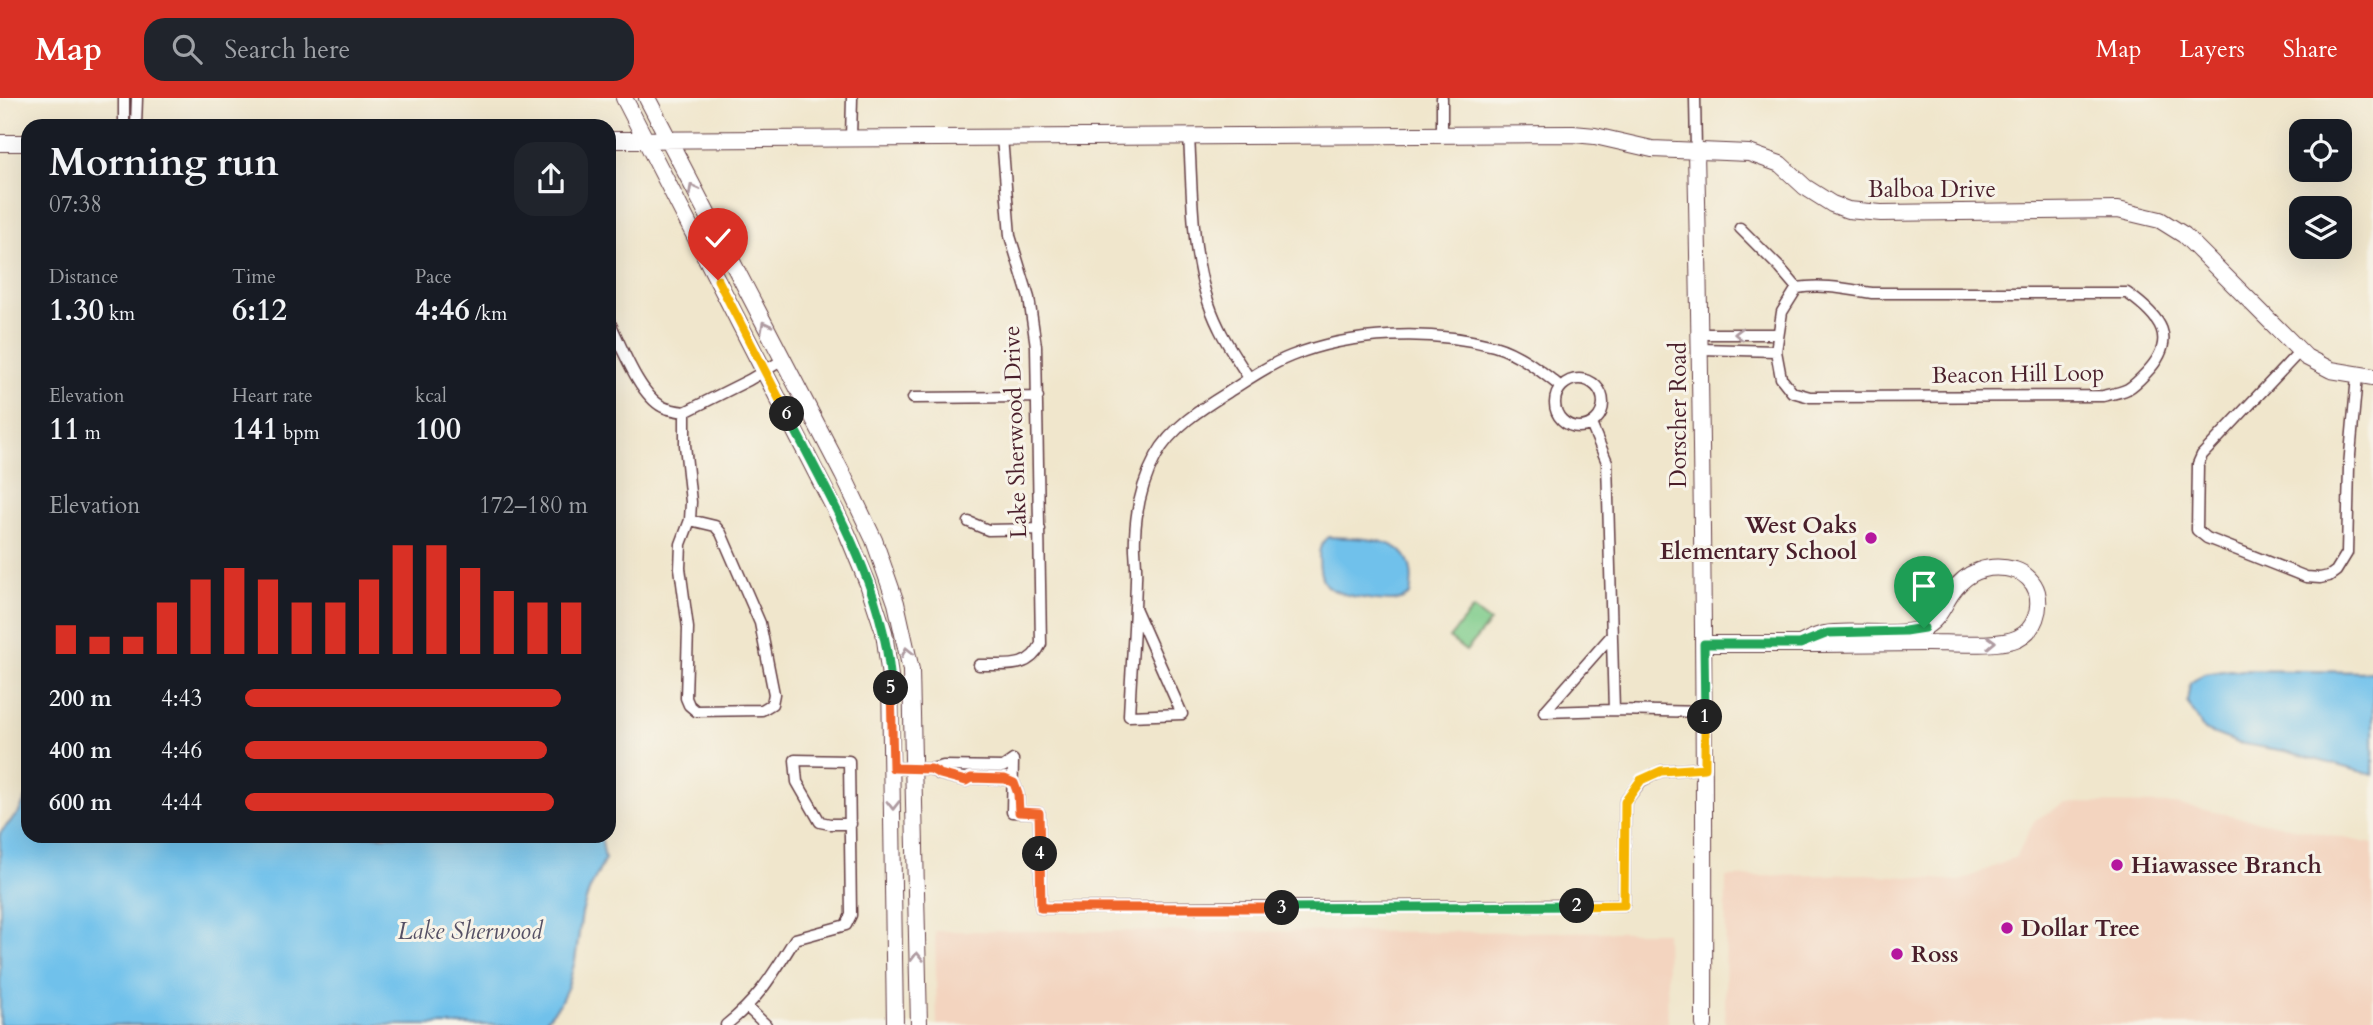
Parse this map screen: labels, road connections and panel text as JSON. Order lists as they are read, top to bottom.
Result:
{
  "streets": {
    "street": [
      "Balboa Drive",
      "Beacon Hill Loop",
      "Dorscher Road",
      "Lake Sherwood Drive"
    ]
  },
  "crossings": [
    ["Balboa Drive", "Dorscher Road"],
    ["Balboa Drive", "Lake Sherwood Drive"]
  ],
  "water": ["Lake Sherwood"],
  "places": [
    "West Oaks Elementary School",
    "Hiawassee Branch",
    "Dollar Tree",
    "Ross"
  ],
  "page": {
    "header": "Map",
    "search": "Search here",
    "nav": ["Map", "Layers", "Share"],
    "heading": ["Morning run", "07:38"],
    "stats": [
      ["Distance", "1.30 km"],
      ["Time", "6:12"],
      ["Pace", "4:46 /km"],
      ["Elevation", "11 m"],
      ["Heart rate", "141 bpm"],
      ["kcal", "100"]
    ],
    "pins": [
      "6",
      "5",
      "1",
      "4",
      "2",
      "3"
    ],
    "chart": ["Elevation", "172–180 m"],
    "list": [
      {
        "name": "200 m",
        "note": "4:43"
      },
      {
        "name": "400 m",
        "note": "4:46"
      },
      {
        "name": "600 m",
        "note": "4:44"
      }
    ]
  }
}
